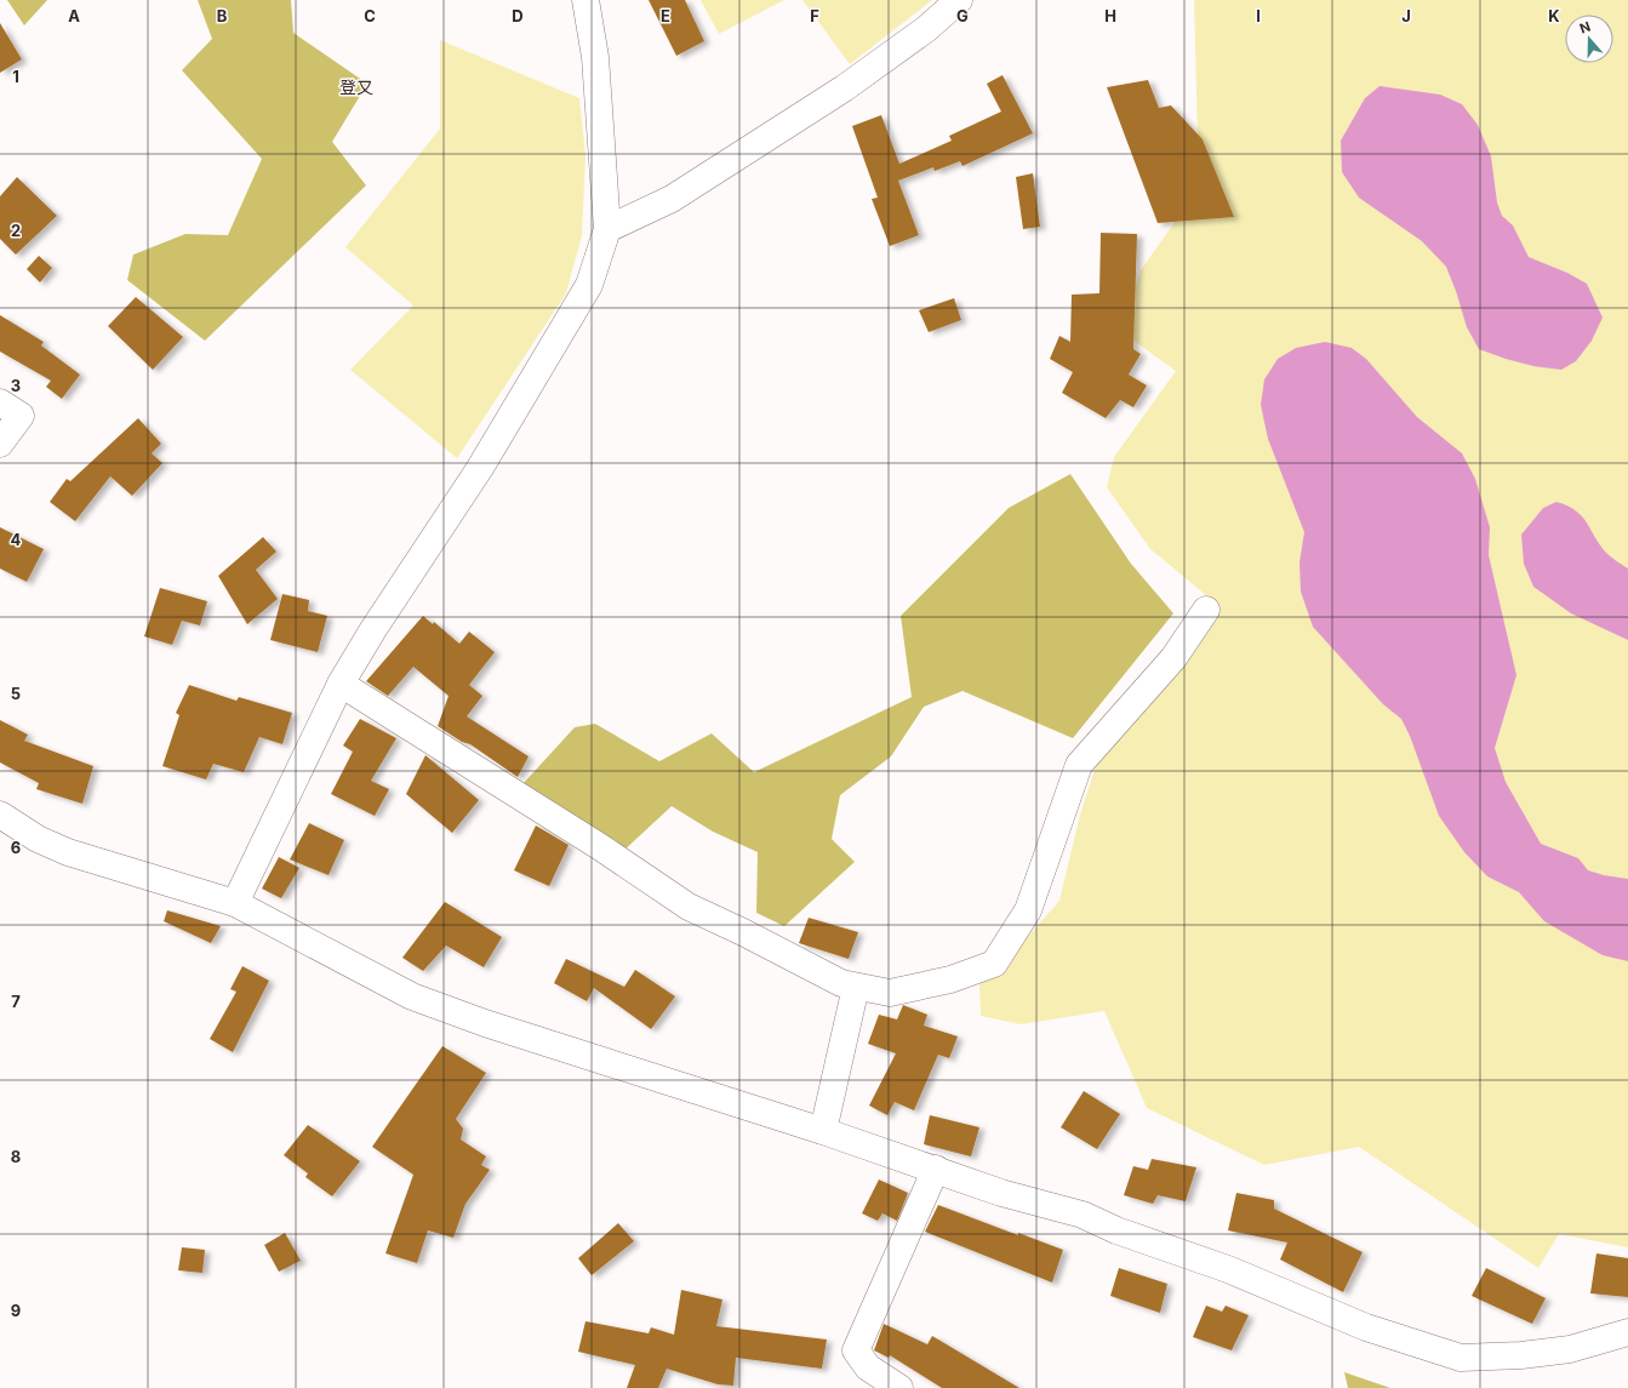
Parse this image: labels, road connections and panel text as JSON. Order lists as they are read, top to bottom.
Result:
{
  "districts": ["登又"],
  "north": "top",
  "grid": {
    "columns": [
      "A",
      "B",
      "C",
      "D",
      "E",
      "F",
      "G",
      "H",
      "I",
      "J",
      "K"
    ],
    "rows": [
      "1",
      "2",
      "3",
      "4",
      "5",
      "6",
      "7",
      "8",
      "9"
    ]
  }
}
